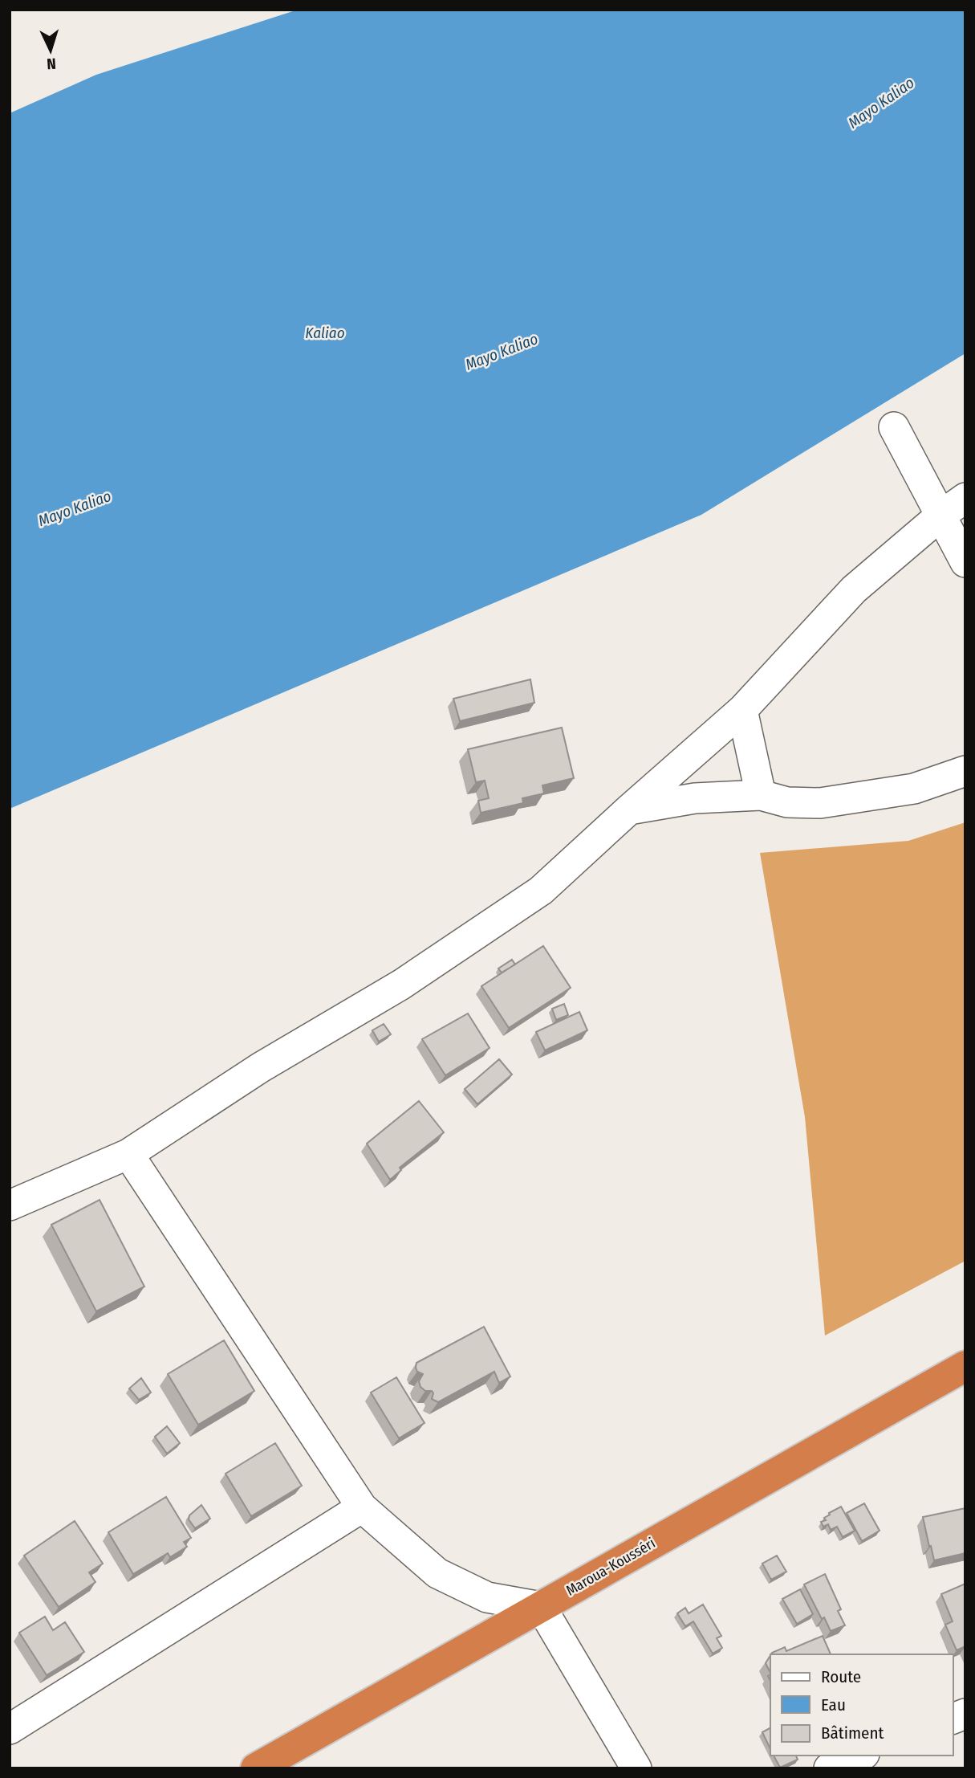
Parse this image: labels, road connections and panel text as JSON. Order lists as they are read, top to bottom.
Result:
{
  "streets": {
    "highway": ["Maroua-Kousséri"]
  },
  "water": ["Mayo Kaliao", "Kaliao"],
  "legend": ["Route", "Eau", "Bâtiment"],
  "north": "bottom"
}
